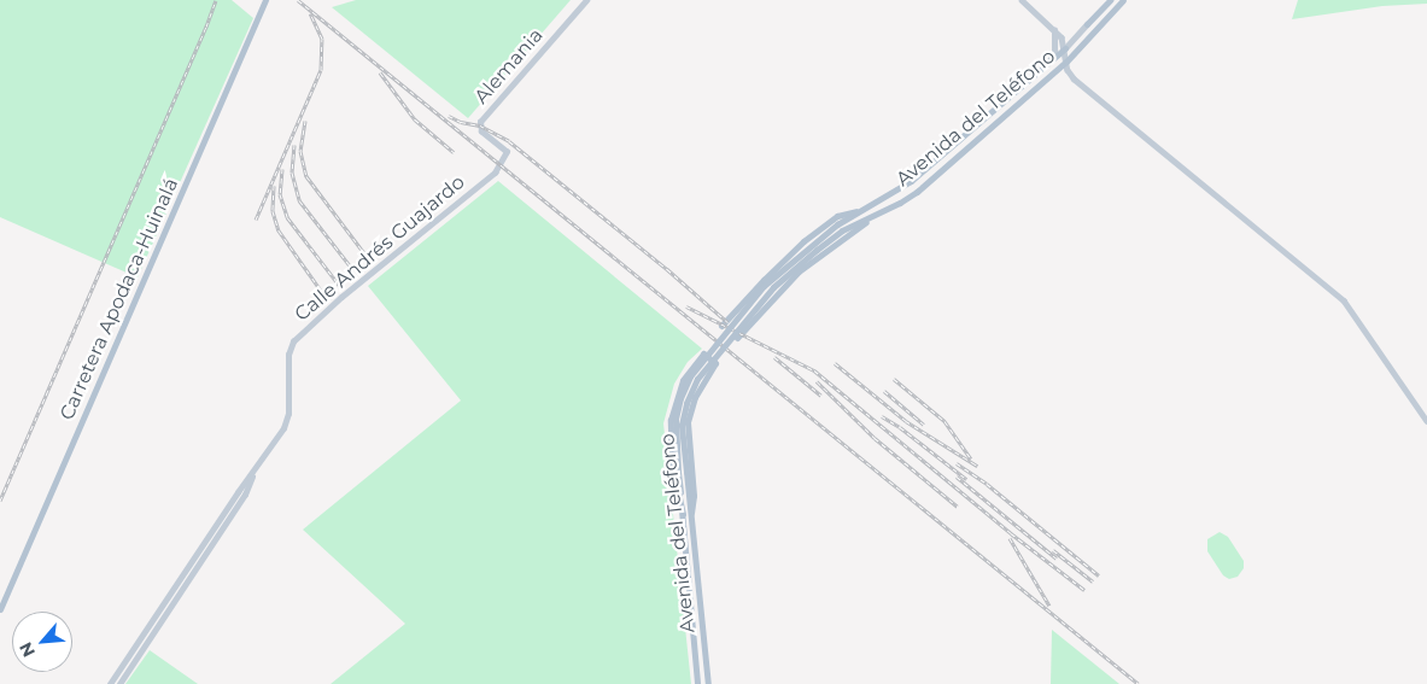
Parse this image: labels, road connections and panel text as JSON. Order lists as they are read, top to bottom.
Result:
{
  "streets": {
    "main road": [
      "Alemania",
      "Avenida del Teléfono",
      "Calle Andrés Guajardo",
      "Carretera Apodaca-Huinalá"
    ]
  },
  "crossings": [
    ["Alemania", "Calle Andrés Guajardo"]
  ],
  "north": "bottom left"
}
